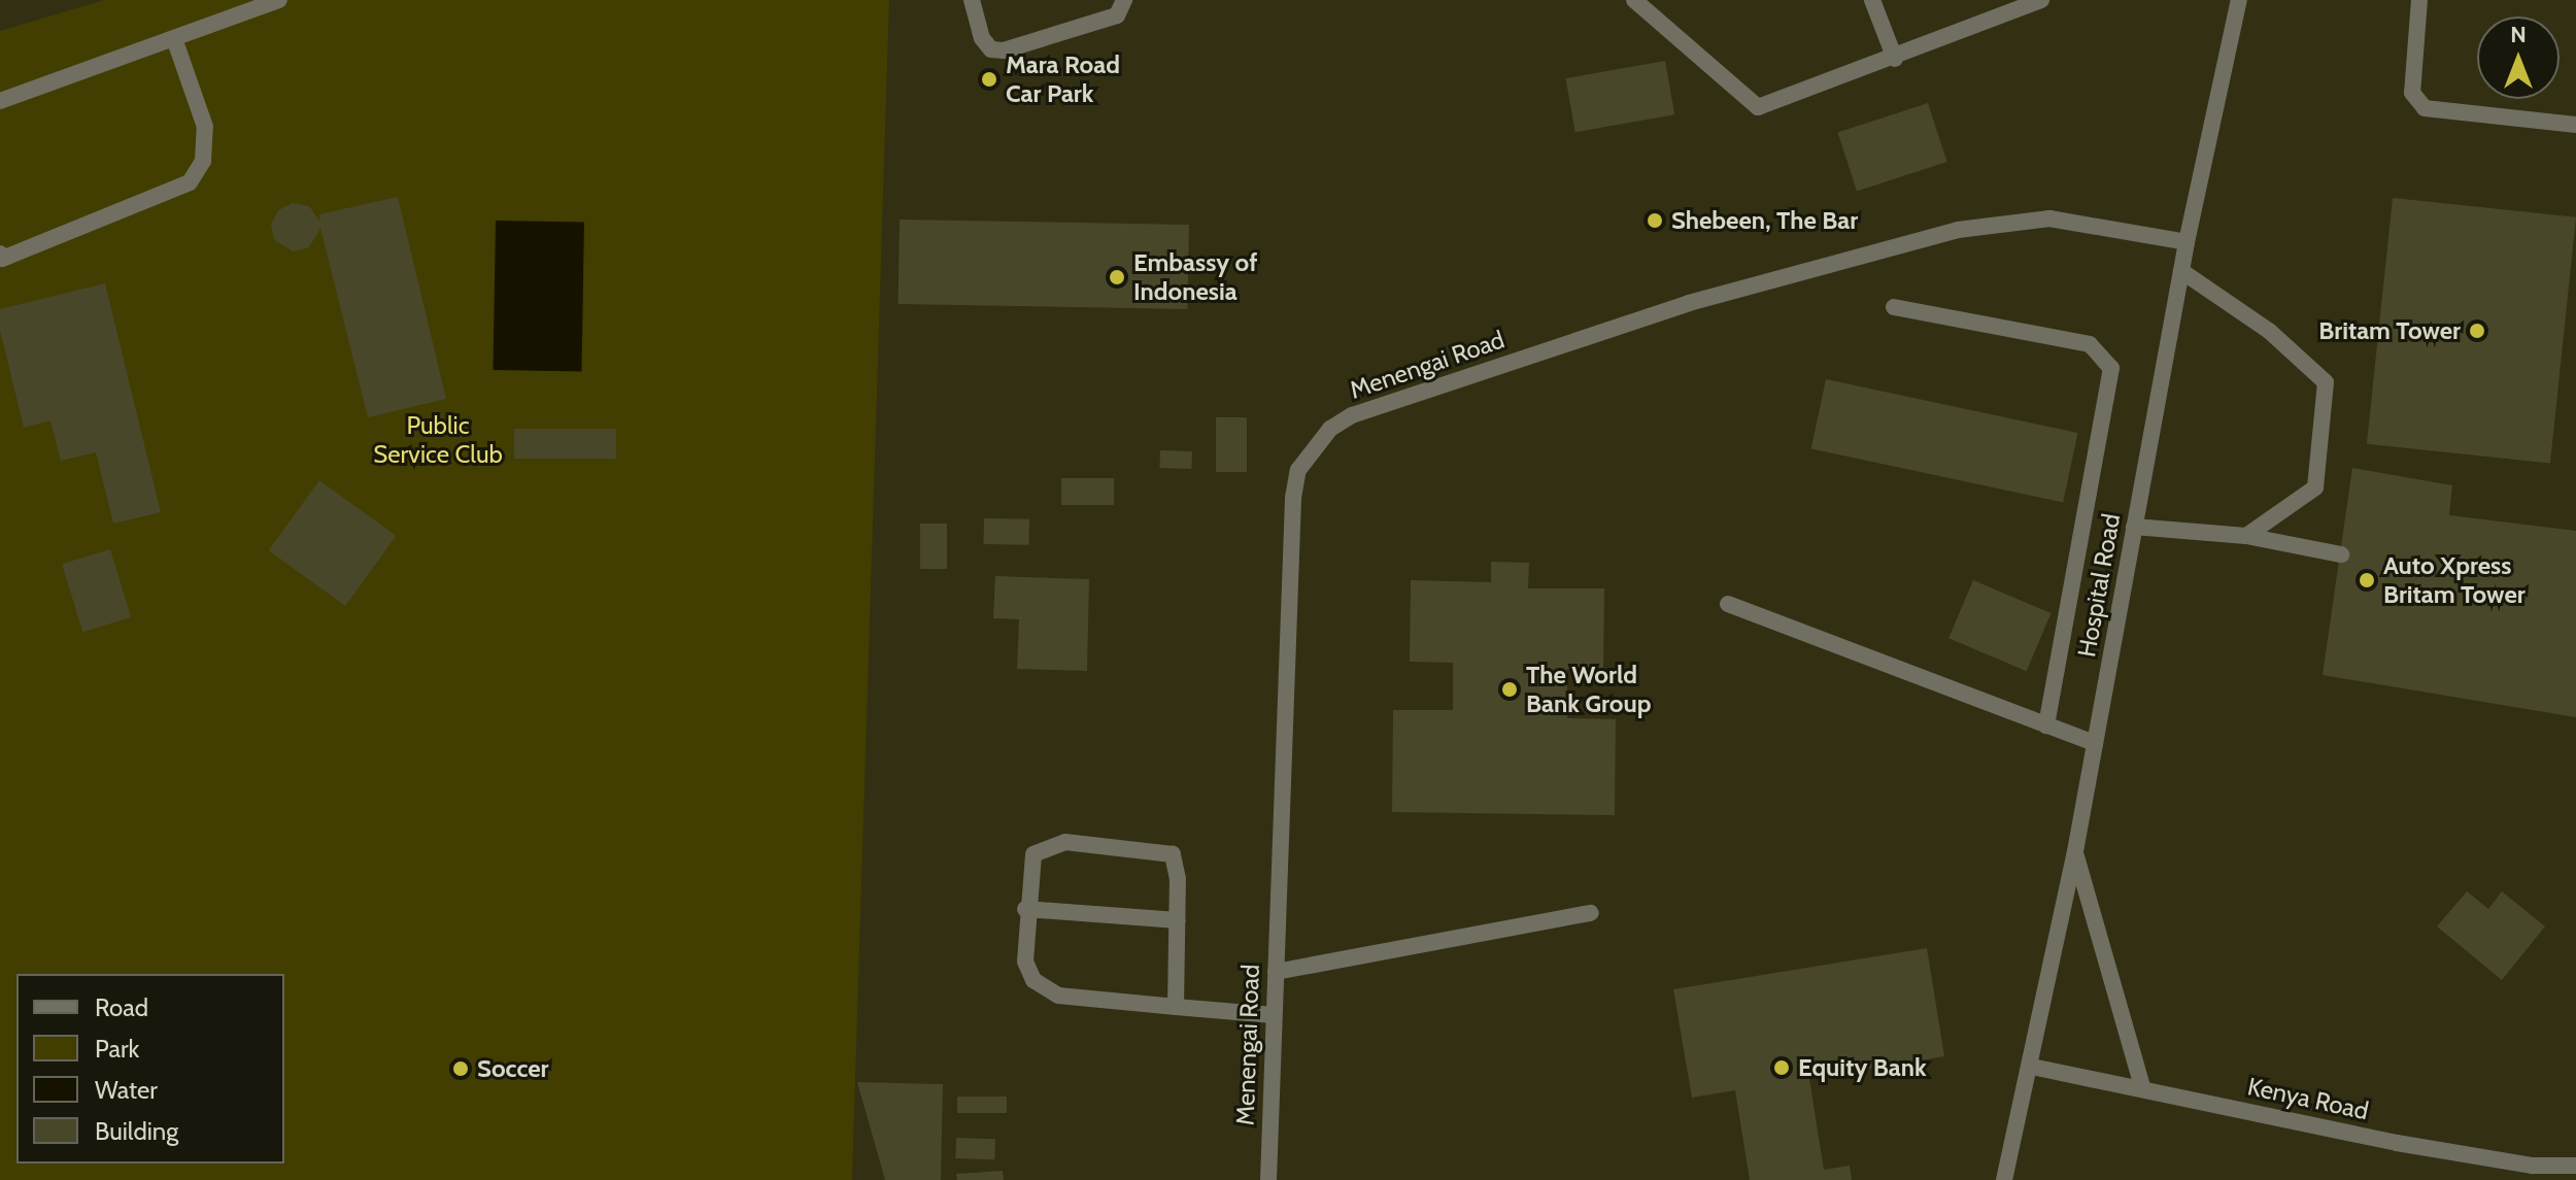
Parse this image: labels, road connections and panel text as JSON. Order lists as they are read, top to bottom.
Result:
{
  "streets": {
    "street": ["Menengai Road", "Hospital Road", "Kenya Road"]
  },
  "crossings": [
    ["Menengai Road", "Hospital Road"],
    ["Hospital Road", "Kenya Road"]
  ],
  "parks": ["Public Service Club"],
  "places": [
    "Mara Road Car Park",
    "Shebeen, The Bar",
    "Embassy of Indonesia",
    "Britam Tower",
    "Auto Xpress Britam Tower",
    "The World Bank Group",
    "Equity Bank",
    "Soccer"
  ],
  "legend": [
    "Road",
    "Park",
    "Water",
    "Building"
  ],
  "north": "top"
}
